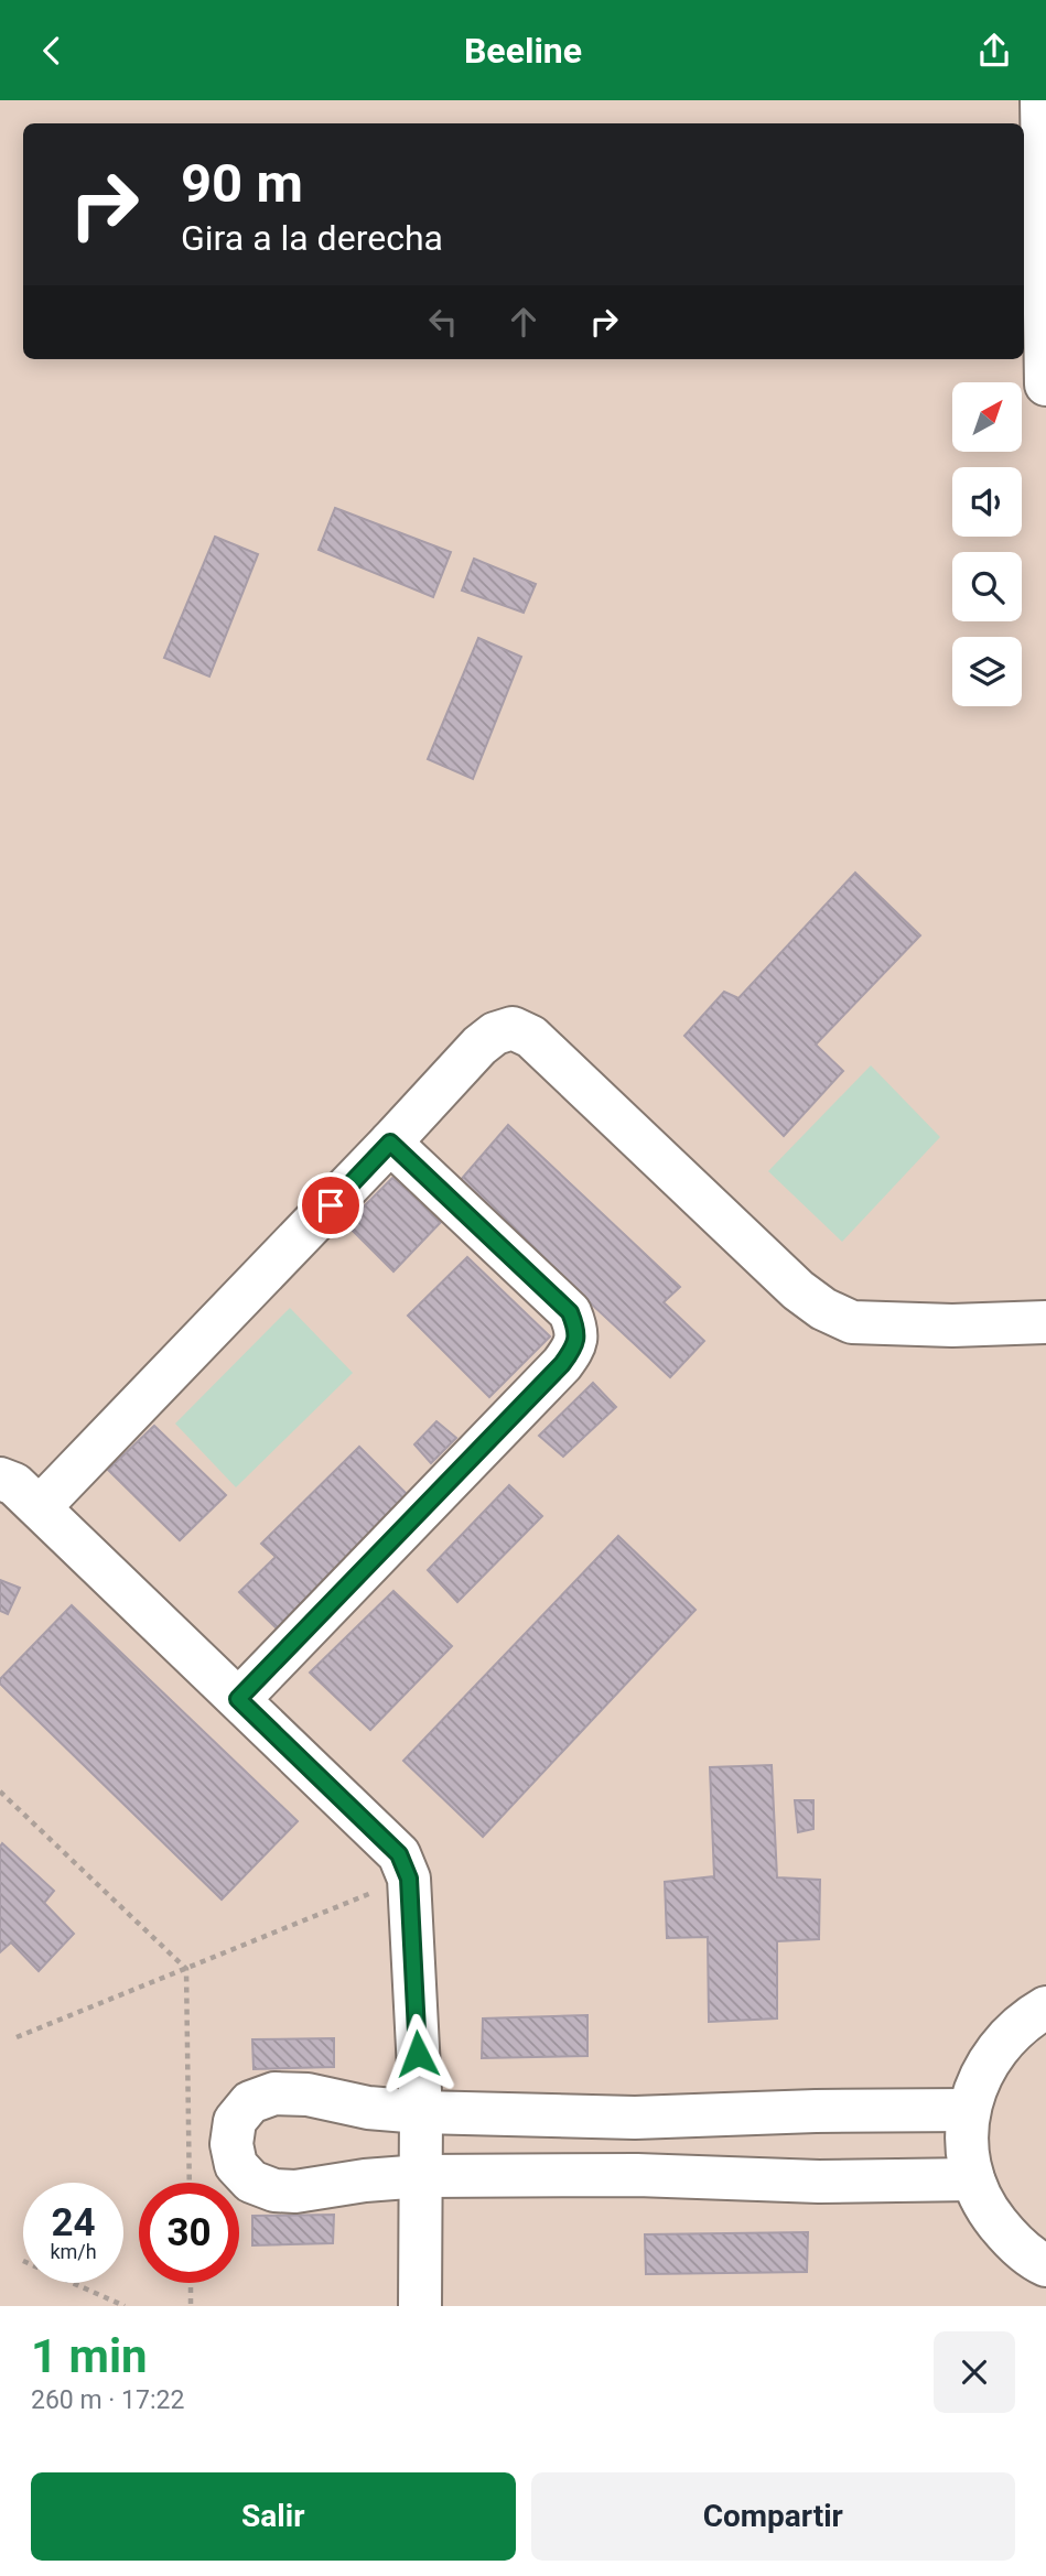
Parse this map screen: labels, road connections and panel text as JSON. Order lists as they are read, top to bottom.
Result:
{
  "north": "top right",
  "page": {
    "header": "Beeline",
    "turn": ["90 m", "Gira a la derecha"],
    "speed": "24 km/h",
    "limit": "30",
    "heading": ["1 min", "260 m · 17:22"],
    "buttons": ["Salir", "Compartir"]
  }
}
